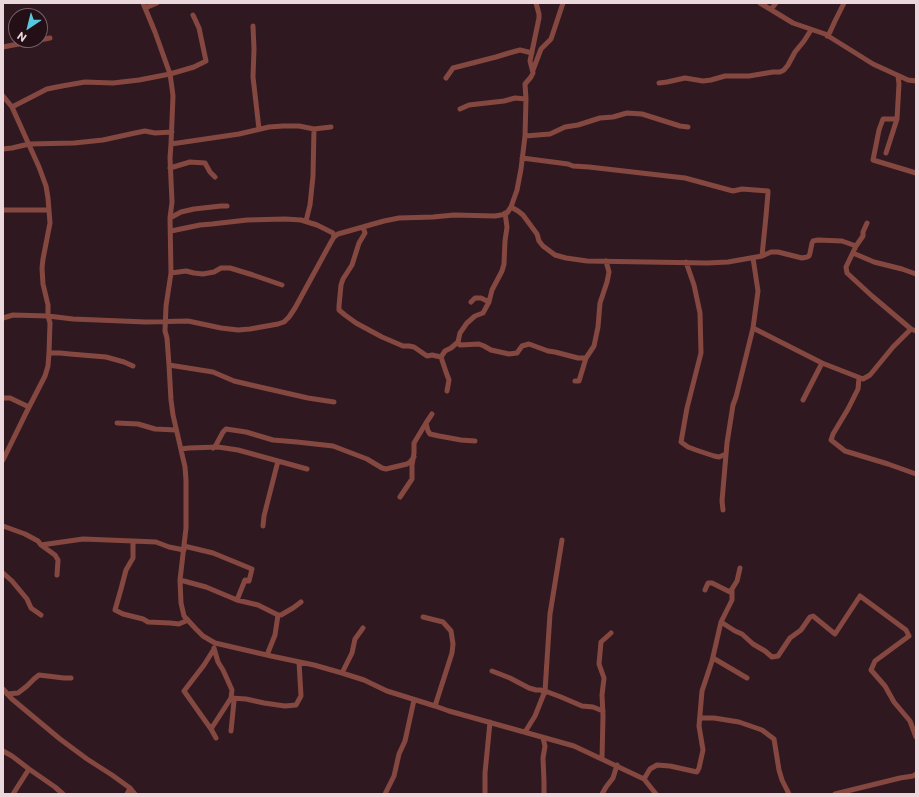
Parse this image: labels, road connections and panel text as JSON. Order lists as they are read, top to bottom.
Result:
{
  "north": "bottom left"
}
